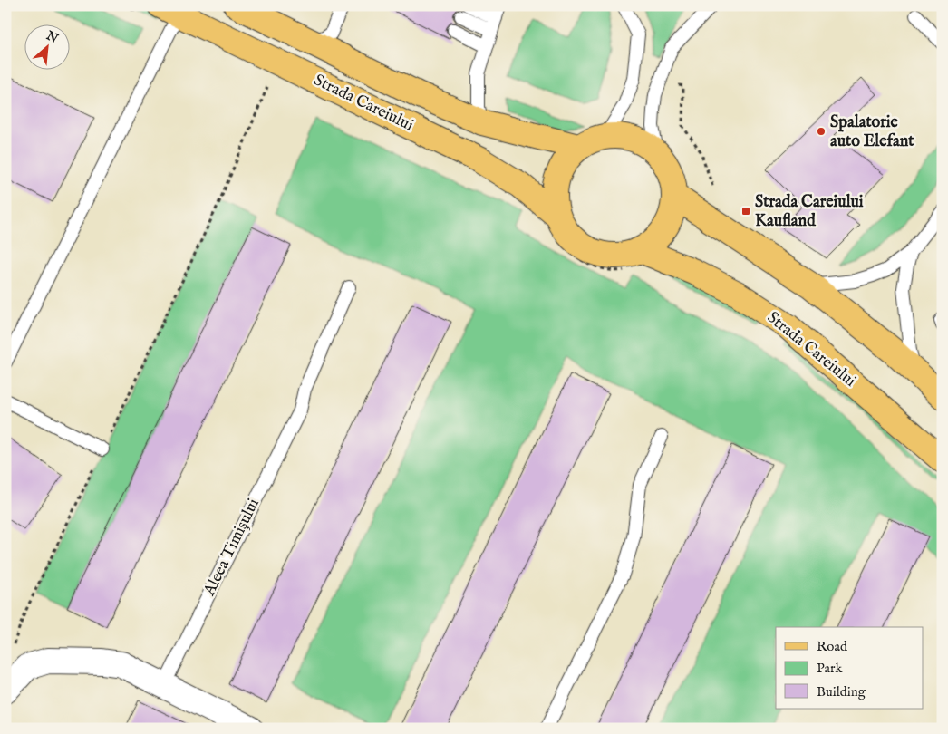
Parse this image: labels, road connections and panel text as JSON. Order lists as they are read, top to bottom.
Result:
{
  "streets": {
    "main road": ["Strada Careiului"],
    "lane": ["Aleea Timișului"]
  },
  "places": {
    "other": ["Spalatorie auto Elefant"],
    "transit": ["Strada Careiului Kaufland"]
  },
  "legend": ["Road", "Park", "Building"],
  "north": "top right"
}
